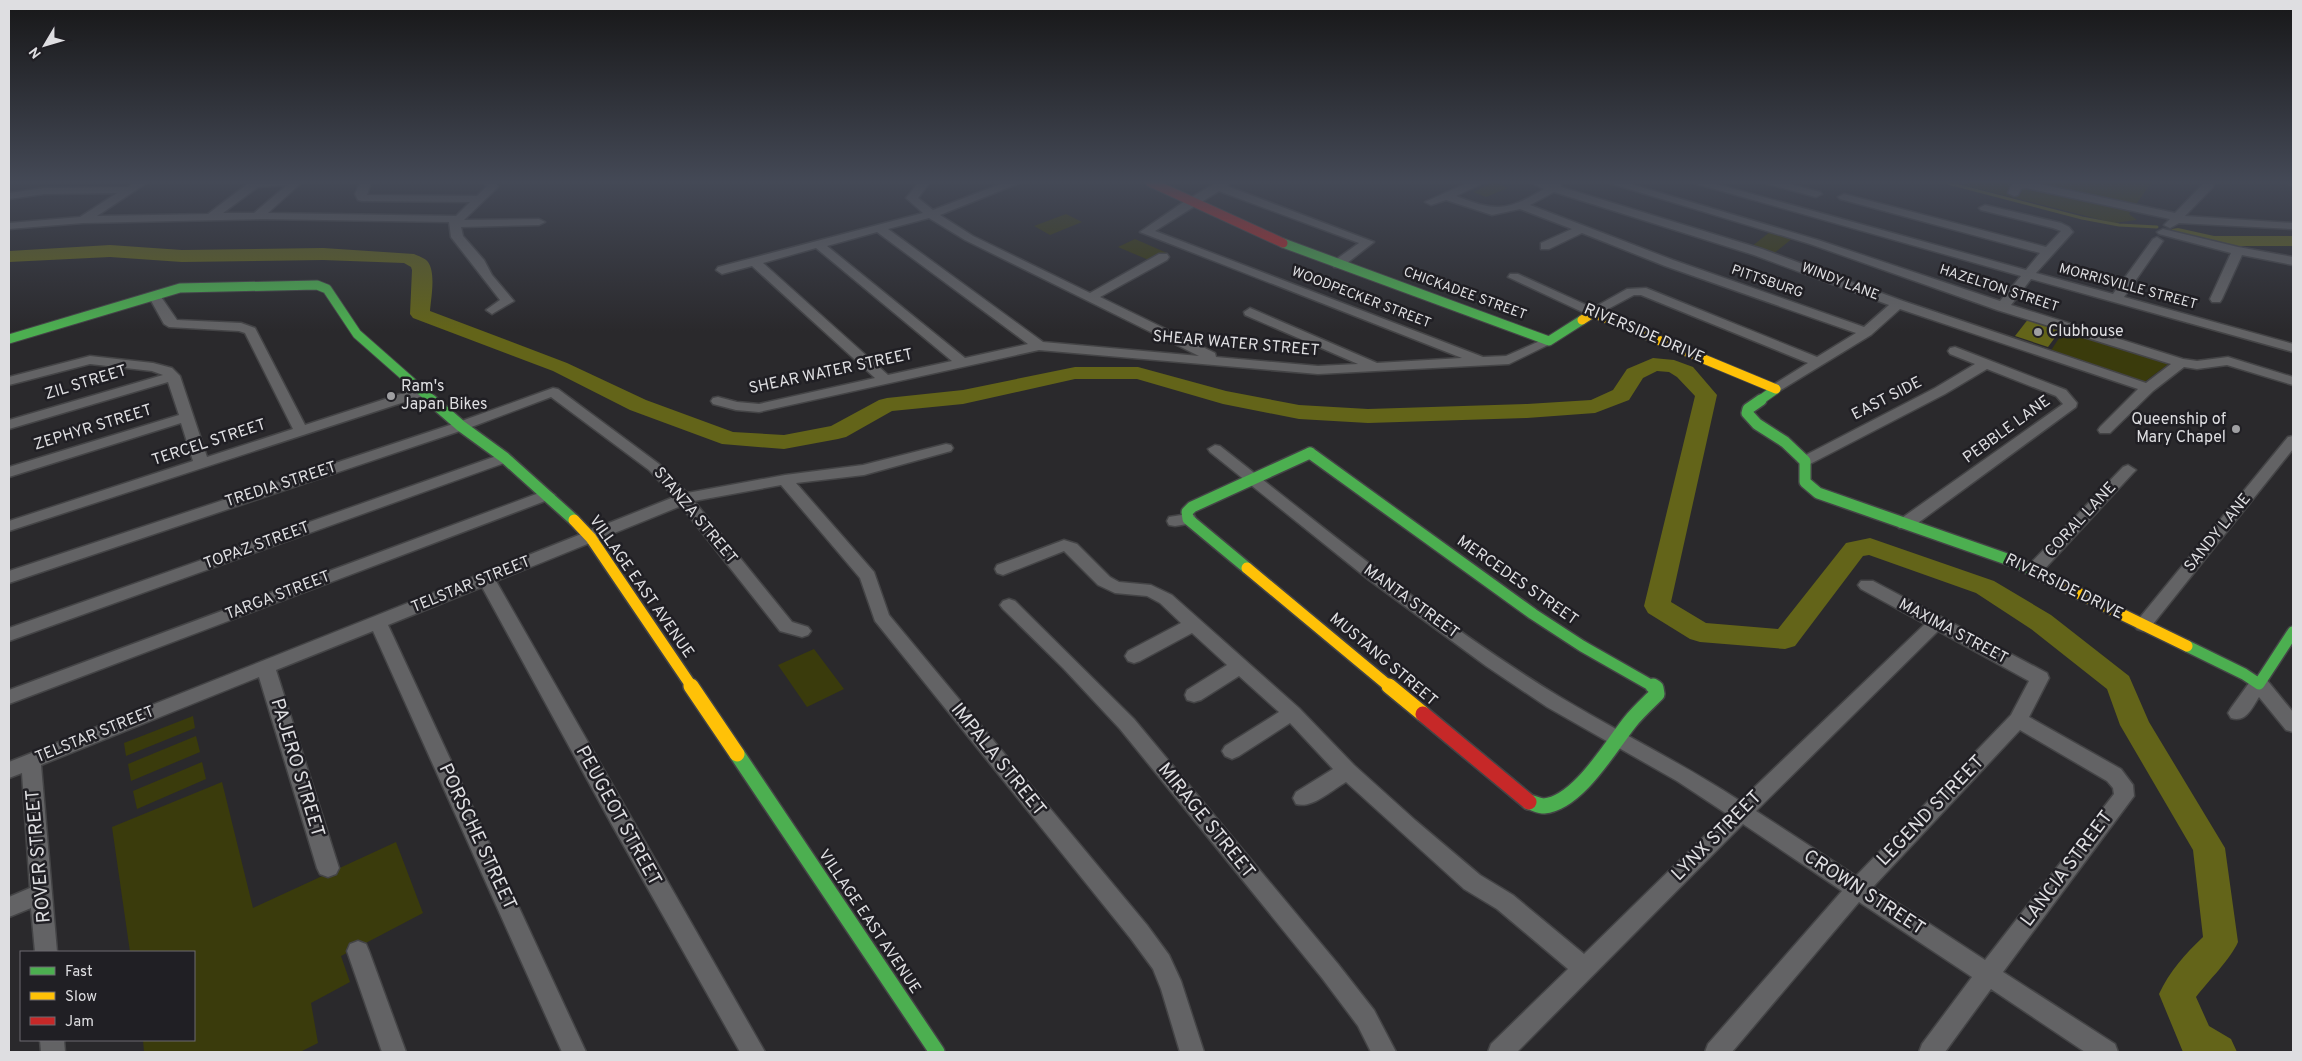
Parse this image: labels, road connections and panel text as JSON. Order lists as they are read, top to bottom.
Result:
{
  "streets": {
    "street": [
      "PITTSBURG",
      "WINDY LANE",
      "MORRISVILLE STREET",
      "HAZELTON STREET",
      "CHICKADEE STREET",
      "WOODPECKER STREET",
      "RIVERSIDE DRIVE",
      "SHEAR WATER STREET",
      "ZIL STREET",
      "EAST SIDE",
      "ZEPHYR STREET",
      "PEBBLE LANE",
      "TERCEL STREET",
      "TREDIA STREET",
      "STANZA STREET",
      "CORAL LANE",
      "SANDY LANE",
      "TOPAZ STREET",
      "MERCEDES STREET",
      "TELSTAR STREET",
      "VILLAGE EAST AVENUE",
      "TARGA STREET",
      "MANTA STREET",
      "MAXIMA STREET",
      "MUSTANG STREET",
      "IMPALA STREET",
      "PAJERO STREET",
      "LEGEND STREET",
      "PEUGEOT STREET",
      "MIRAGE STREET",
      "LYNX STREET",
      "PORSCHE STREET",
      "ROVER STREET",
      "LANCIA STREET",
      "CROWN STREET"
    ]
  },
  "crossings": [
    ["PITTSBURG", "WINDY LANE"],
    ["WINDY LANE", "RIVERSIDE DRIVE"],
    ["WINDY LANE", "SHEAR WATER STREET"],
    ["WINDY LANE", "EAST SIDE"],
    ["CHICKADEE STREET", "SHEAR WATER STREET"],
    ["WOODPECKER STREET", "SHEAR WATER STREET"],
    ["RIVERSIDE DRIVE", "SHEAR WATER STREET"],
    ["RIVERSIDE DRIVE", "EAST SIDE"],
    ["RIVERSIDE DRIVE", "PEBBLE LANE"],
    ["RIVERSIDE DRIVE", "CORAL LANE"],
    ["RIVERSIDE DRIVE", "SANDY LANE"],
    ["EAST SIDE", "PEBBLE LANE"],
    ["TERCEL STREET", "VILLAGE EAST AVENUE"],
    ["TREDIA STREET", "STANZA STREET"],
    ["TREDIA STREET", "VILLAGE EAST AVENUE"],
    ["STANZA STREET", "TELSTAR STREET"],
    ["TOPAZ STREET", "VILLAGE EAST AVENUE"],
    ["MERCEDES STREET", "MANTA STREET"],
    ["MERCEDES STREET", "MUSTANG STREET"],
    ["MERCEDES STREET", "CROWN STREET"],
    ["TELSTAR STREET", "VILLAGE EAST AVENUE"],
    ["TELSTAR STREET", "IMPALA STREET"],
    ["TELSTAR STREET", "PAJERO STREET"],
    ["TELSTAR STREET", "PEUGEOT STREET"],
    ["TELSTAR STREET", "PORSCHE STREET"],
    ["TELSTAR STREET", "ROVER STREET"],
    ["VILLAGE EAST AVENUE", "TARGA STREET"],
    ["MANTA STREET", "MUSTANG STREET"],
    ["MANTA STREET", "CROWN STREET"],
    ["MAXIMA STREET", "LEGEND STREET"],
    ["MAXIMA STREET", "LYNX STREET"],
    ["MUSTANG STREET", "CROWN STREET"],
    ["LEGEND STREET", "LANCIA STREET"],
    ["LEGEND STREET", "CROWN STREET"],
    ["LYNX STREET", "CROWN STREET"],
    ["LANCIA STREET", "CROWN STREET"]
  ],
  "places": ["Clubhouse", "Ram's Japan Bikes", "Queenship of Mary Chapel"],
  "legend": ["Fast", "Slow", "Jam"],
  "north": "bottom left"
}
